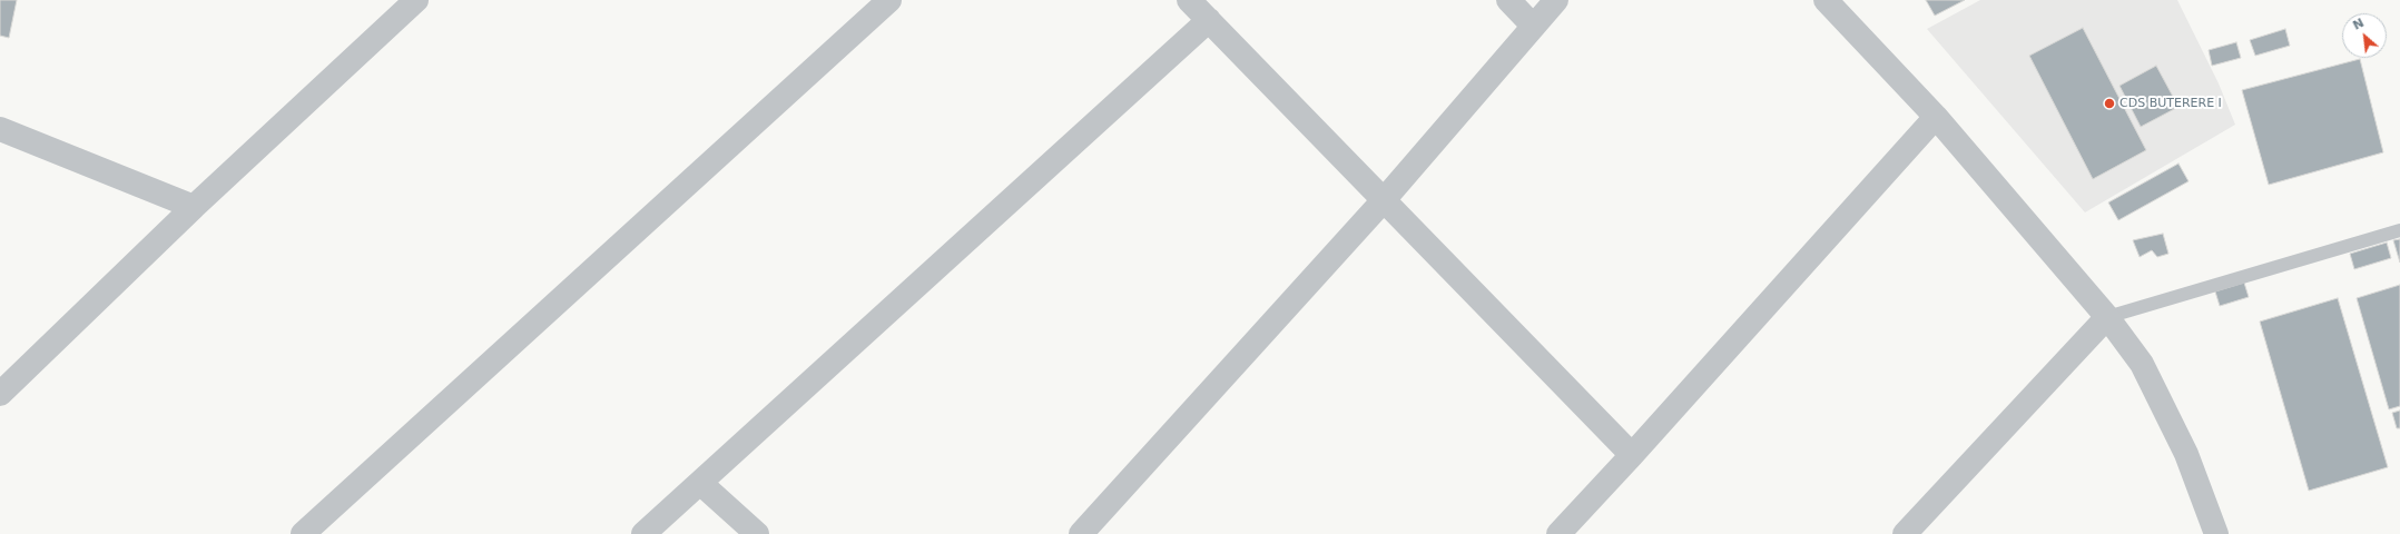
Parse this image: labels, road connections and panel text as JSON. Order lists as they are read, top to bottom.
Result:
{
  "places": ["CDS BUTERERE I"],
  "north": "top left"
}
